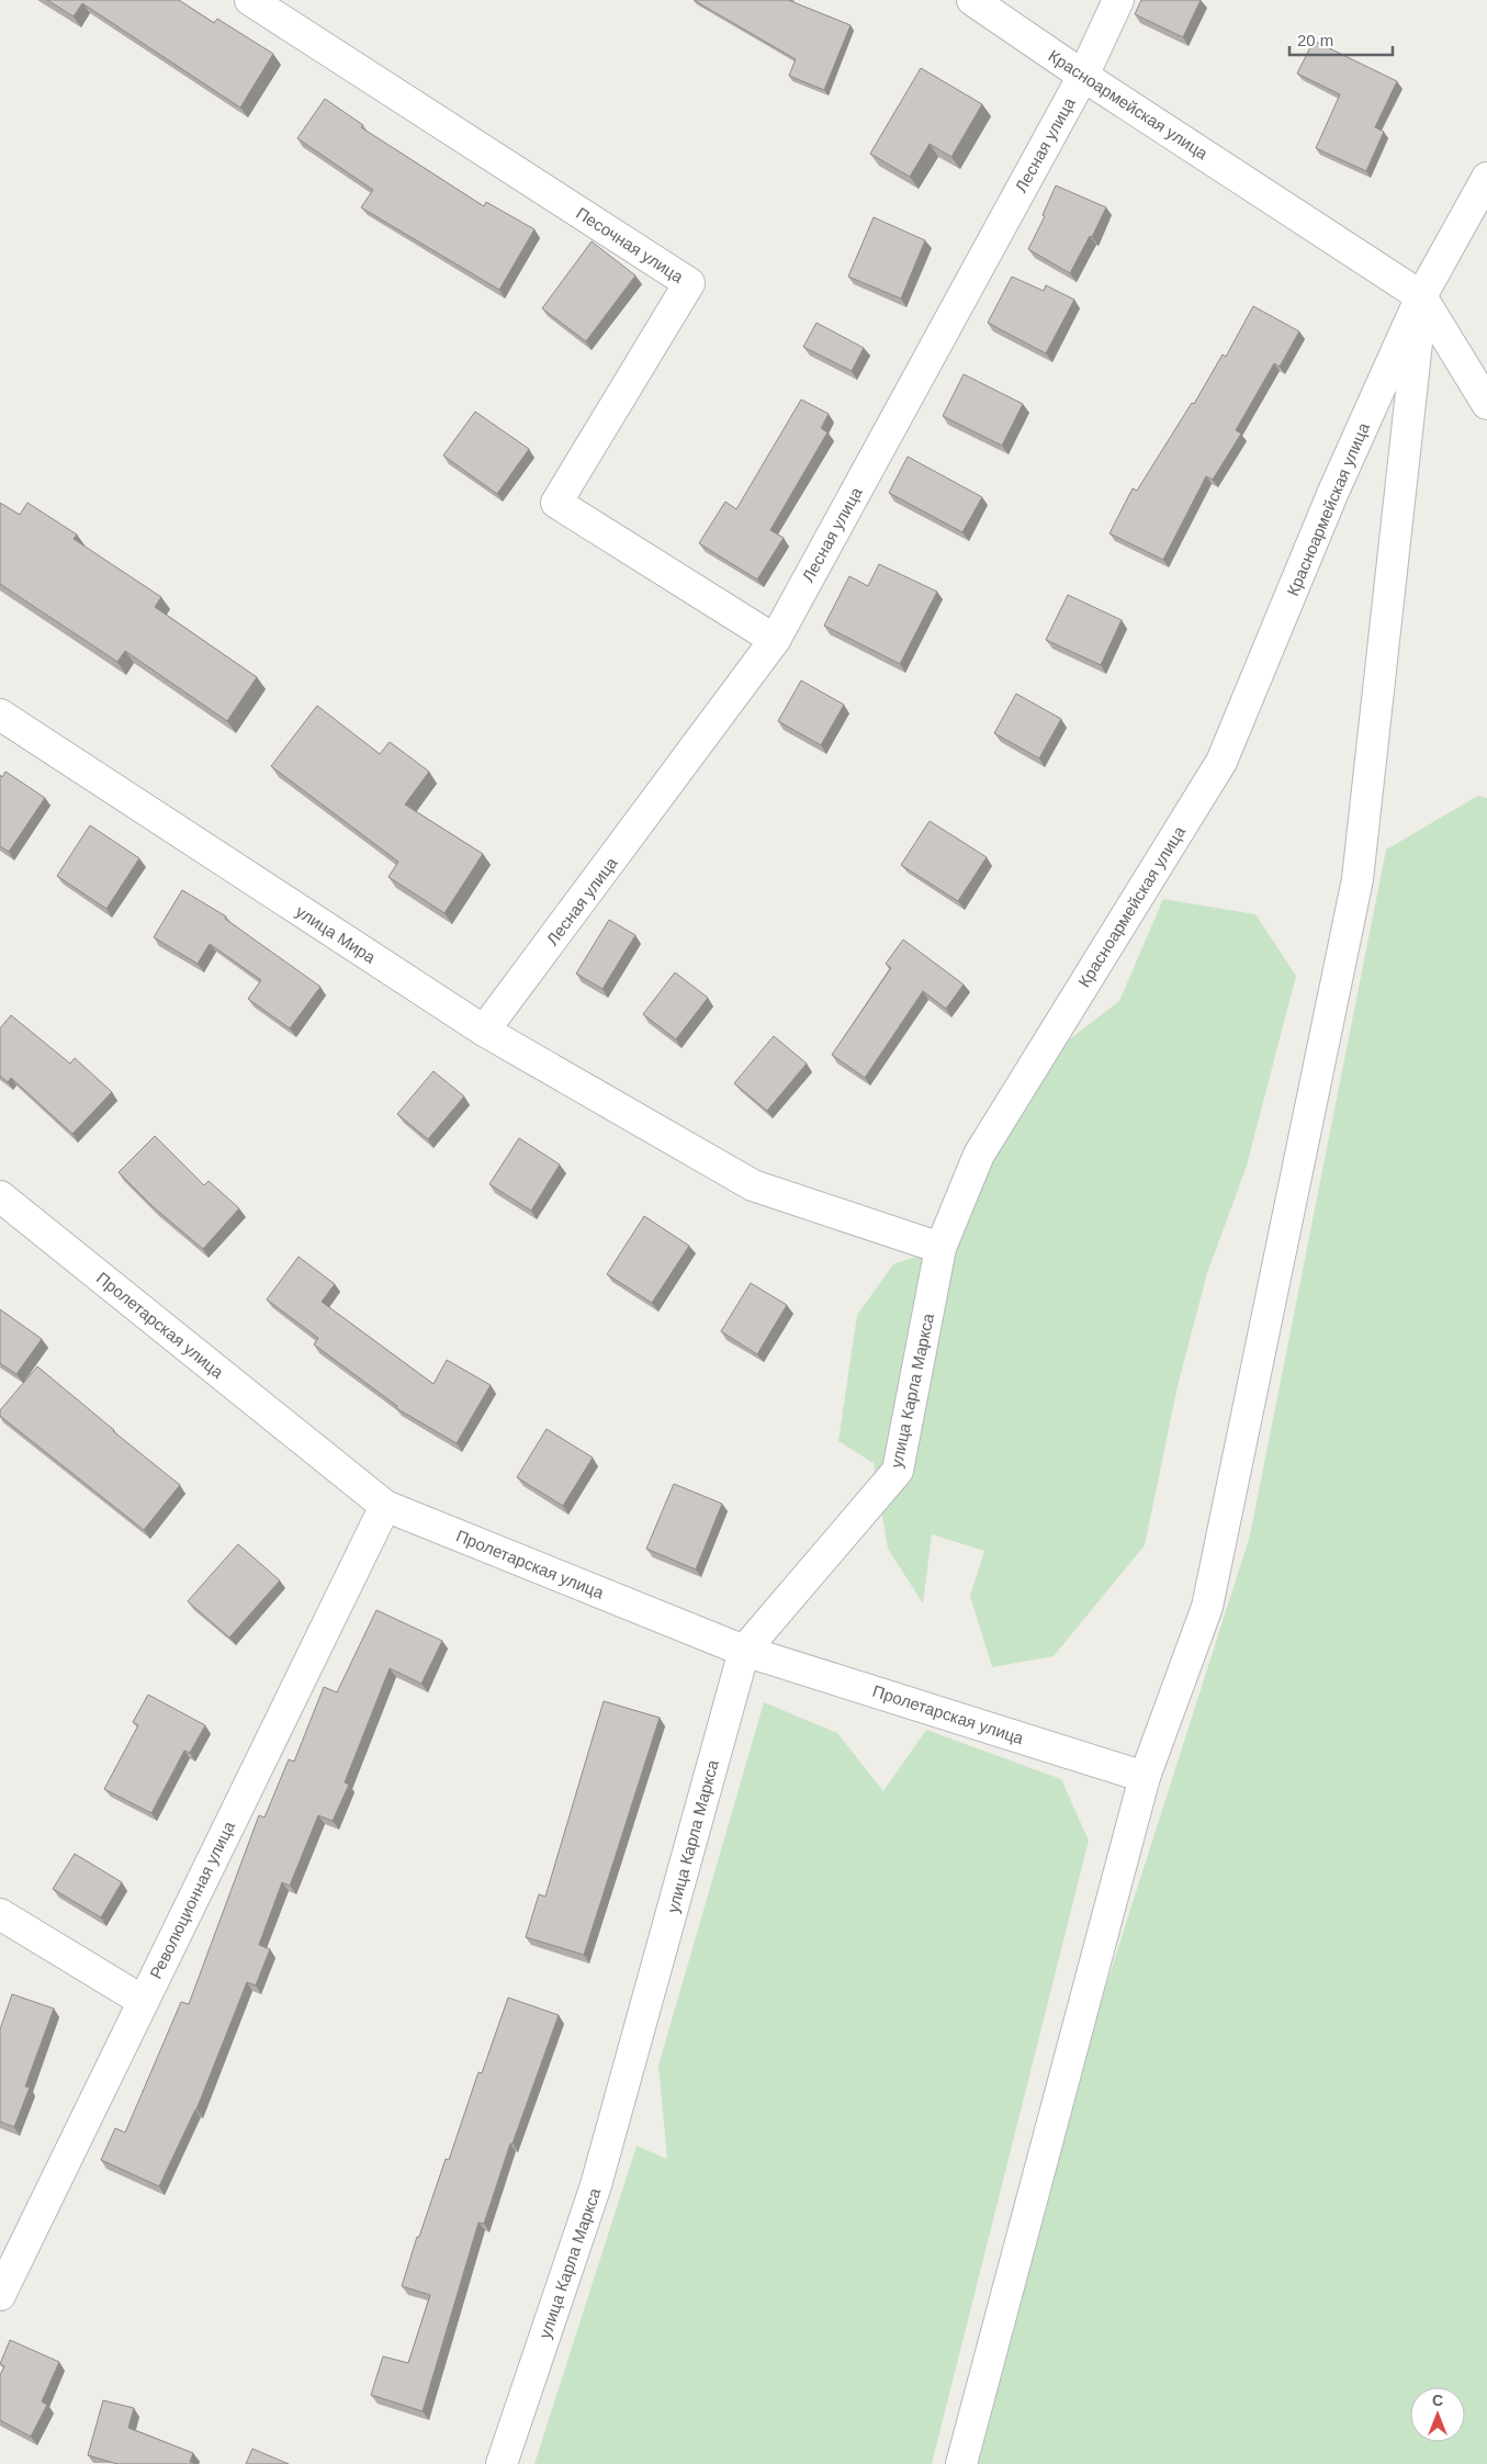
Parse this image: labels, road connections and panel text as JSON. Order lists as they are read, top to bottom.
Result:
{
  "streets": {
    "street": [
      "Красноармейская улица",
      "Лесная улица",
      "Песочная улица",
      "улица Мира",
      "Пролетарская улица",
      "улица Карла Маркса",
      "Революционная улица"
    ]
  },
  "crossings": [
    ["Красноармейская улица", "Лесная улица"],
    ["Красноармейская улица", "улица Мира"],
    ["Красноармейская улица", "улица Карла Маркса"],
    ["Лесная улица", "Песочная улица"],
    ["Лесная улица", "улица Мира"],
    ["улица Мира", "улица Карла Маркса"],
    ["Пролетарская улица", "улица Карла Маркса"],
    ["Пролетарская улица", "Революционная улица"]
  ],
  "scale_bar": "20 m",
  "north": "top"
}
